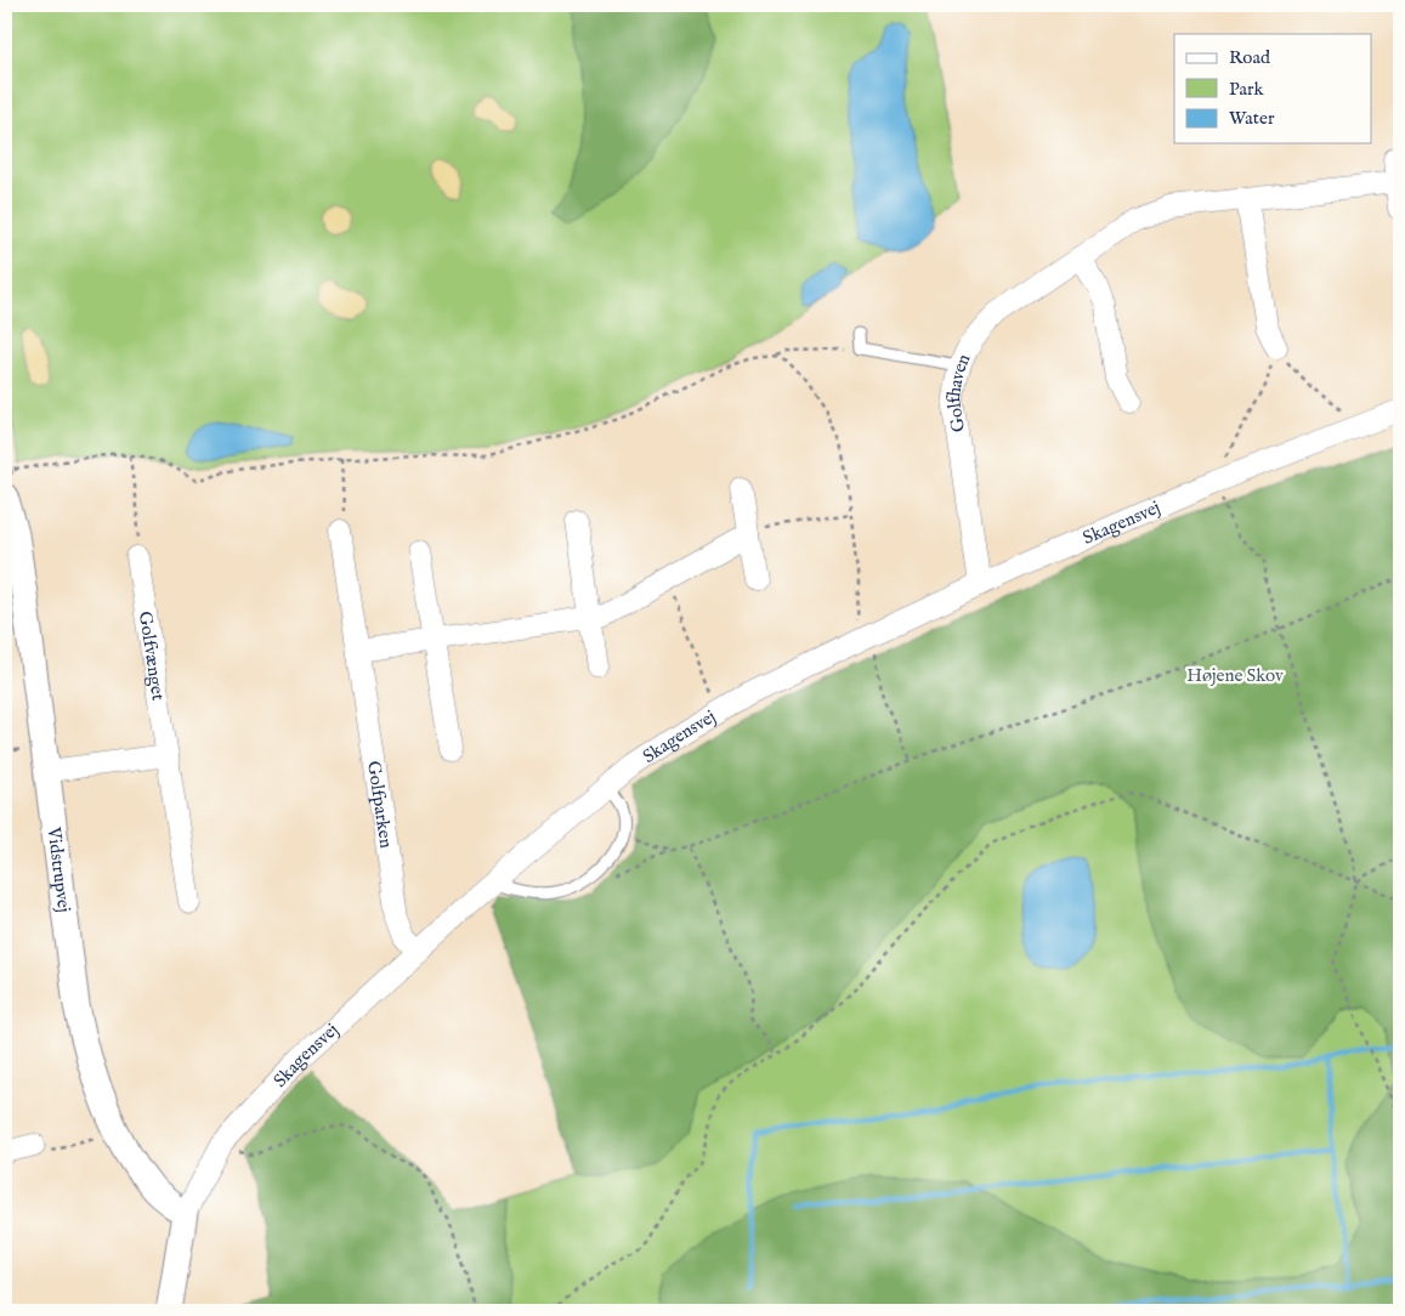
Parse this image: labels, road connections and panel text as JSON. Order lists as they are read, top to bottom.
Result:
{
  "streets": {
    "street": [
      "Golfhaven",
      "Skagensvej",
      "Golfvænget",
      "Golfparken",
      "Vidstrupvej"
    ]
  },
  "crossings": [
    ["Golfhaven", "Skagensvej"],
    ["Skagensvej", "Golfparken"],
    ["Skagensvej", "Vidstrupvej"]
  ],
  "parks": ["Højene Skov"],
  "legend": ["Road", "Park", "Water"]
}
